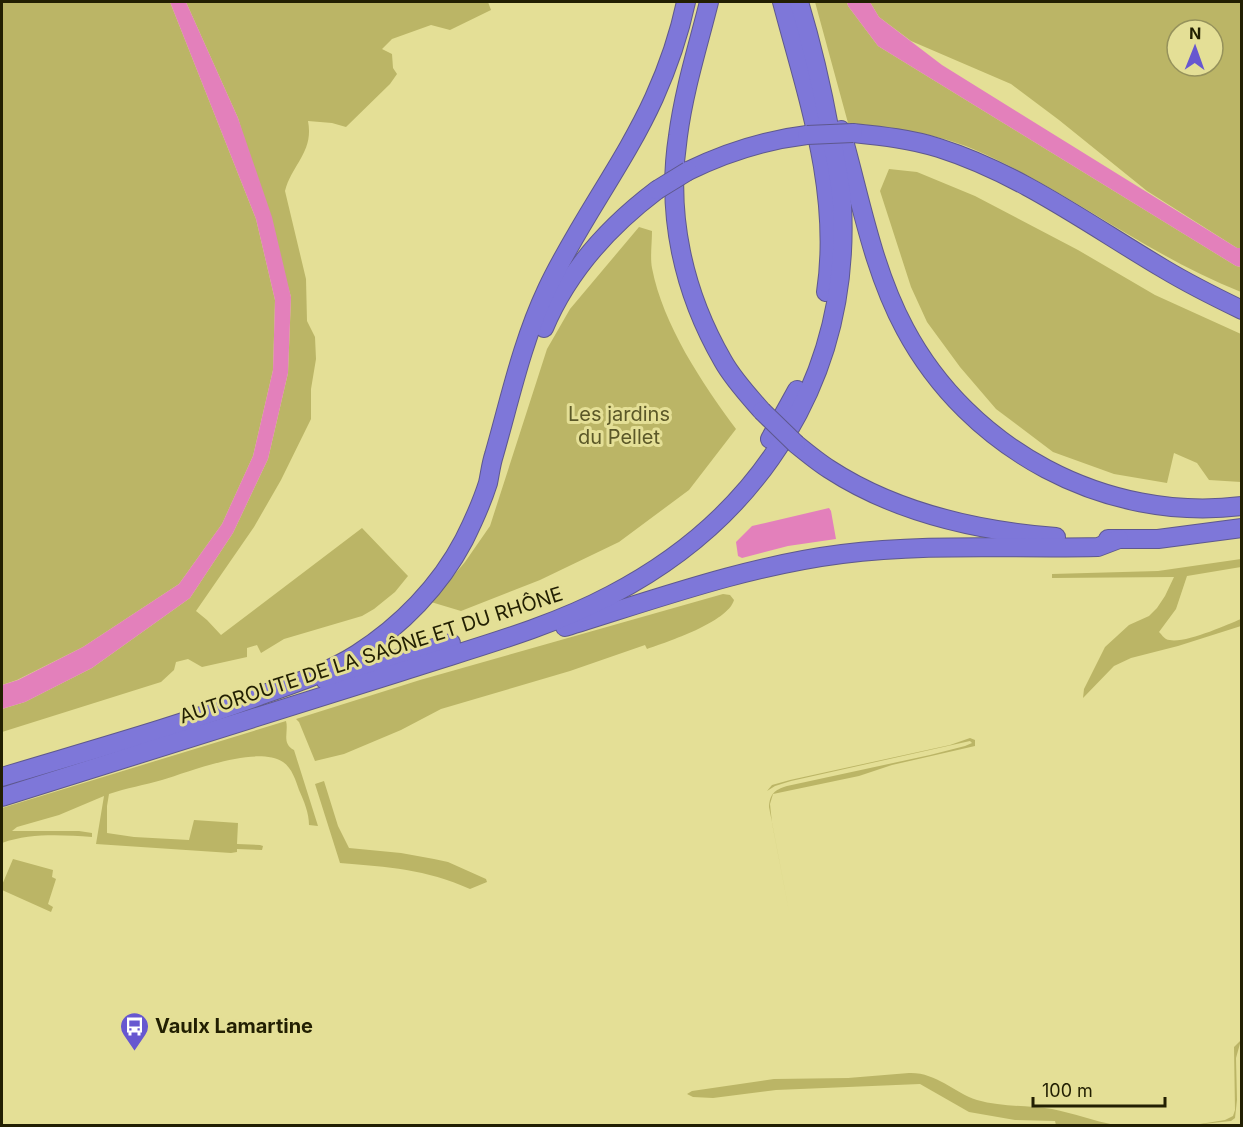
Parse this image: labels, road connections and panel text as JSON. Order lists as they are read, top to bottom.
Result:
{
  "streets": {
    "highway": ["AUTOROUTE DE LA SAÔNE ET DU RHÔNE"]
  },
  "parks": ["Les jardins du Pellet"],
  "places": {
    "bus stop": ["Vaulx Lamartine"]
  },
  "scale_bar": "100 m",
  "north": "top"
}
